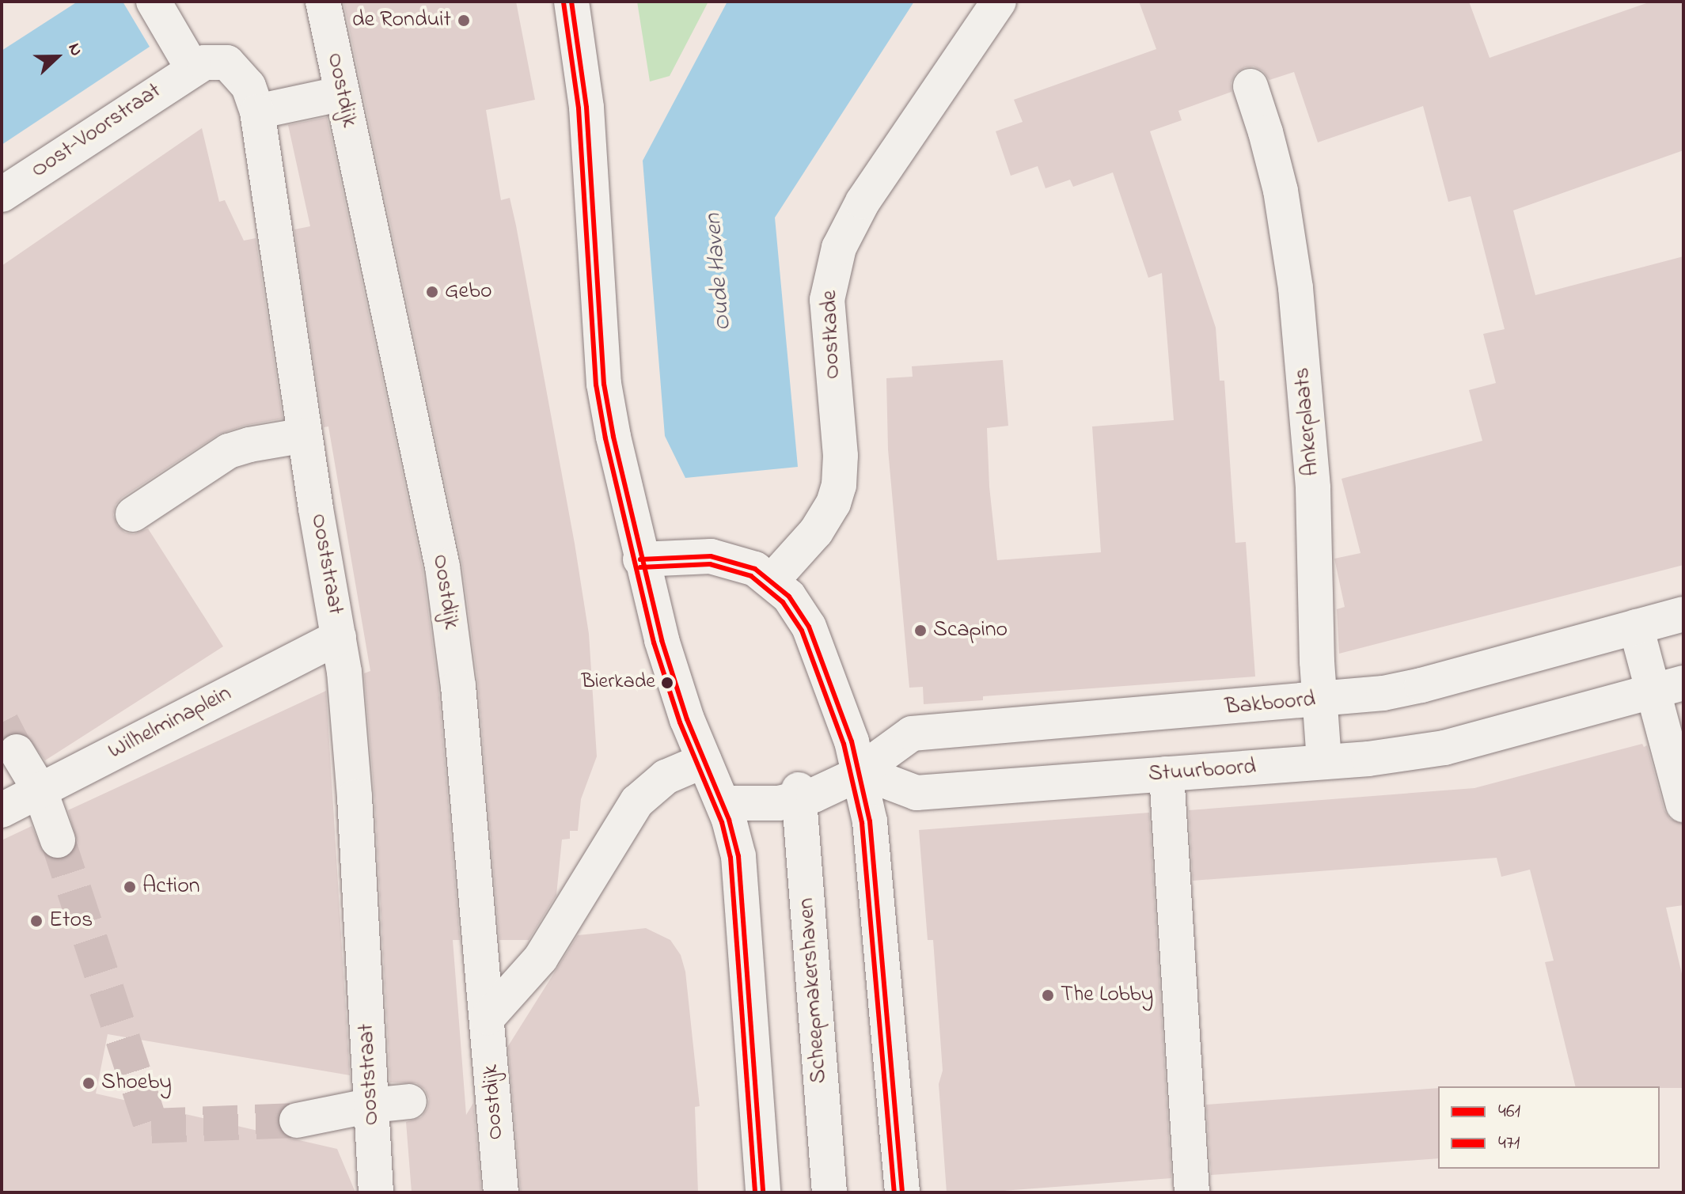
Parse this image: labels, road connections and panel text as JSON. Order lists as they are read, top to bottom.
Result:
{
  "streets": {
    "street": [
      "Oostdijk",
      "Oost-Voorstraat",
      "Oostkade",
      "Ankerplaats",
      "Ooststraat",
      "Bakboord",
      "Wilhelminaplein",
      "Stuurboord",
      "Scheepmakershaven"
    ]
  },
  "crossings": [
    ["Oost-Voorstraat", "Ooststraat"],
    ["Ankerplaats", "Bakboord"],
    ["Ankerplaats", "Stuurboord"],
    ["Ooststraat", "Wilhelminaplein"],
    ["Bakboord", "Stuurboord"]
  ],
  "water": ["Oude Haven"],
  "places": [
    "de Ronduit",
    "Gebo",
    "Scapino",
    "Bierkade",
    "Action",
    "Etos",
    "The Lobby",
    "Shoeby"
  ],
  "lines": ["transit line 461", "transit line 471"],
  "legend": ["461", "471"],
  "north": "right"
}
